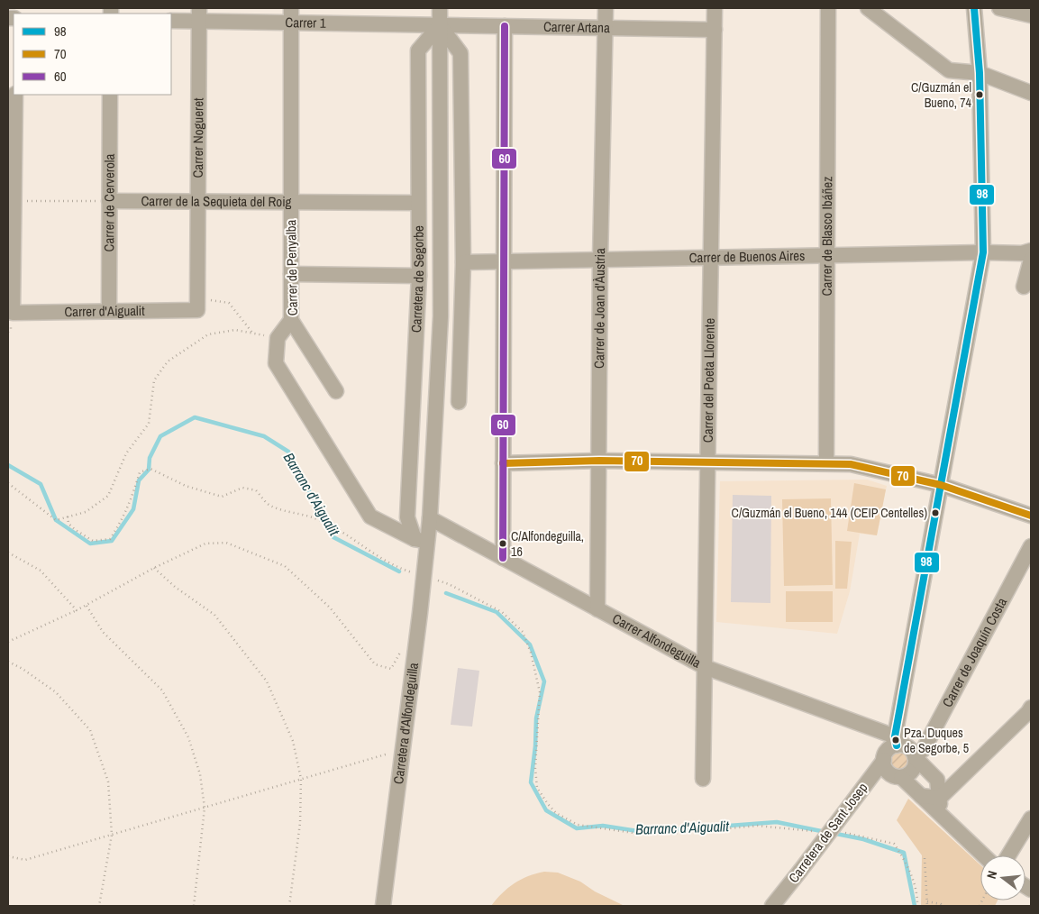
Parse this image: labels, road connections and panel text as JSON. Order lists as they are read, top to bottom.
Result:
{
  "streets": {
    "street": [
      "Carrer 1",
      "Carrer Artana",
      "Carrer Nogueret",
      "Carrer de Cerverola",
      "Carrer de la Sequieta del Roig",
      "Carrer de Blasco Ibáñez",
      "Carrer de Buenos Aires",
      "Carrer de Penyalba",
      "Carretera de Segorbe",
      "Carrer de Joan d'Àustria",
      "Carrer d'Aigualit",
      "Carrer del Poeta Llorente",
      "Carrer Alfondeguilla",
      "Carrer de Joaquín Costa",
      "Carretera d'Alfondeguilla",
      "Carretera de Sant Josep"
    ]
  },
  "crossings": [
    ["Carrer 1", "Carrer Artana"],
    ["Carrer 1", "Carrer Nogueret"],
    ["Carrer 1", "Carrer de Penyalba"],
    ["Carrer 1", "Carretera de Segorbe"],
    ["Carrer Artana", "Carretera de Segorbe"],
    ["Carrer Artana", "Carrer de Joan d'Àustria"],
    ["Carrer Artana", "Carrer del Poeta Llorente"],
    ["Carrer Nogueret", "Carrer de la Sequieta del Roig"],
    ["Carrer Nogueret", "Carrer d'Aigualit"],
    ["Carrer de Cerverola", "Carrer de la Sequieta del Roig"],
    ["Carrer de Cerverola", "Carrer d'Aigualit"],
    ["Carrer de la Sequieta del Roig", "Carrer de Penyalba"],
    ["Carrer de la Sequieta del Roig", "Carretera de Segorbe"],
    ["Carrer de Blasco Ibáñez", "Carrer de Buenos Aires"],
    ["Carrer de Buenos Aires", "Carrer de Joan d'Àustria"],
    ["Carrer de Buenos Aires", "Carrer del Poeta Llorente"],
    ["Carretera de Segorbe", "Carrer Alfondeguilla"],
    ["Carretera de Segorbe", "Carretera d'Alfondeguilla"],
    ["Carrer de Joan d'Àustria", "Carrer Alfondeguilla"],
    ["Carrer del Poeta Llorente", "Carrer Alfondeguilla"],
    ["Carrer Alfondeguilla", "Carrer de Joaquín Costa"],
    ["Carrer Alfondeguilla", "Carretera de Sant Josep"],
    ["Carrer de Joaquín Costa", "Carretera de Sant Josep"]
  ],
  "water": ["Barranc d'Aigualit"],
  "places": [
    "C/Guzmán el Bueno, 74",
    "C/Guzmán el Bueno, 144 (CEIP Centelles)",
    "C/Alfondeguilla, 16",
    "Pza. Duques de Segorbe, 5"
  ],
  "lines": ["transit line 98", "transit line 60", "transit line 70"],
  "legend": ["98", "70", "60"],
  "north": "left"
}
